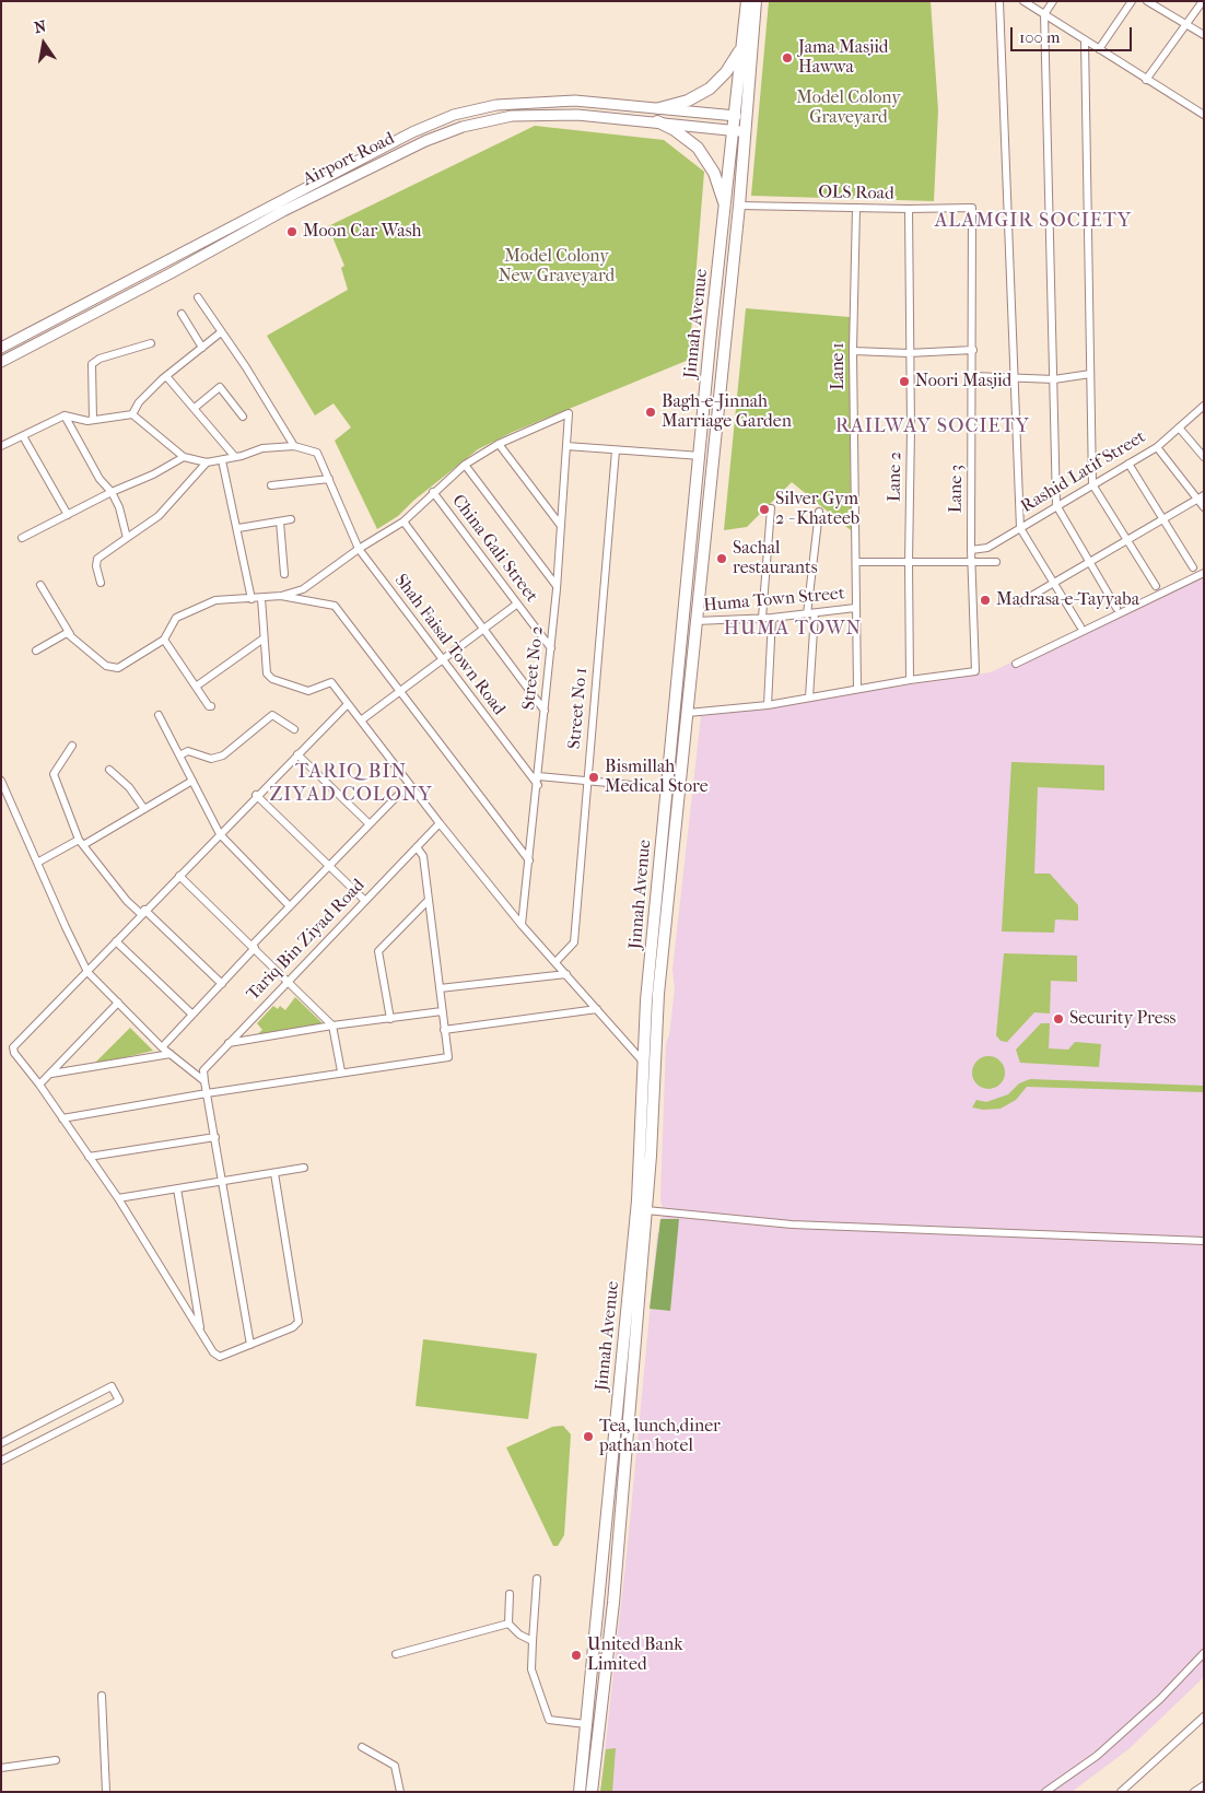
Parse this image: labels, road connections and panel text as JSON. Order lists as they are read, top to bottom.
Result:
{
  "streets": {
    "highway": ["Jinnah Avenue"],
    "main road": ["Airport Road"],
    "street": [
      "OLS Road",
      "Lane 1",
      "Rashid Latif Street",
      "Lane 2",
      "Lane 3",
      "China Gali Street",
      "Huma Town Street",
      "Shah Faisal Town Road",
      "Street No 2",
      "Street No 1",
      "Tariq Bin Ziyad Road"
    ]
  },
  "crossings": [
    ["Airport Road", "Jinnah Avenue"],
    ["OLS Road", "Jinnah Avenue"],
    ["OLS Road", "Lane 1"],
    ["OLS Road", "Lane 2"],
    ["OLS Road", "Lane 3"],
    ["Jinnah Avenue", "Huma Town Street"],
    ["Lane 1", "Huma Town Street"],
    ["Rashid Latif Street", "Lane 3"],
    ["Lane 2", "Lane 3"],
    ["China Gali Street", "Street No 2"],
    ["Shah Faisal Town Road", "Street No 2"]
  ],
  "districts": [
    "ALAMGIR SOCIETY",
    "RAILWAY SOCIETY",
    "HUMA TOWN",
    "TARIQ BIN ZIYAD COLONY"
  ],
  "parks": ["Model Colony Graveyard", "Model Colony New Graveyard"],
  "places": [
    "Jama Masjid Hawwa",
    "Moon Car Wash",
    "Noori Masjid",
    "Bagh-e-Jinnah Marriage Garden",
    "Silver Gym 2 - Khateeb",
    "Sachal restaurants",
    "Madrasa-e-Tayyaba",
    "Bismillah Medical Store",
    "Security Press",
    "Tea, lunch,diner pathan hotel",
    "United Bank Limited"
  ],
  "scale_bar": "100 m",
  "north": "top"
}
